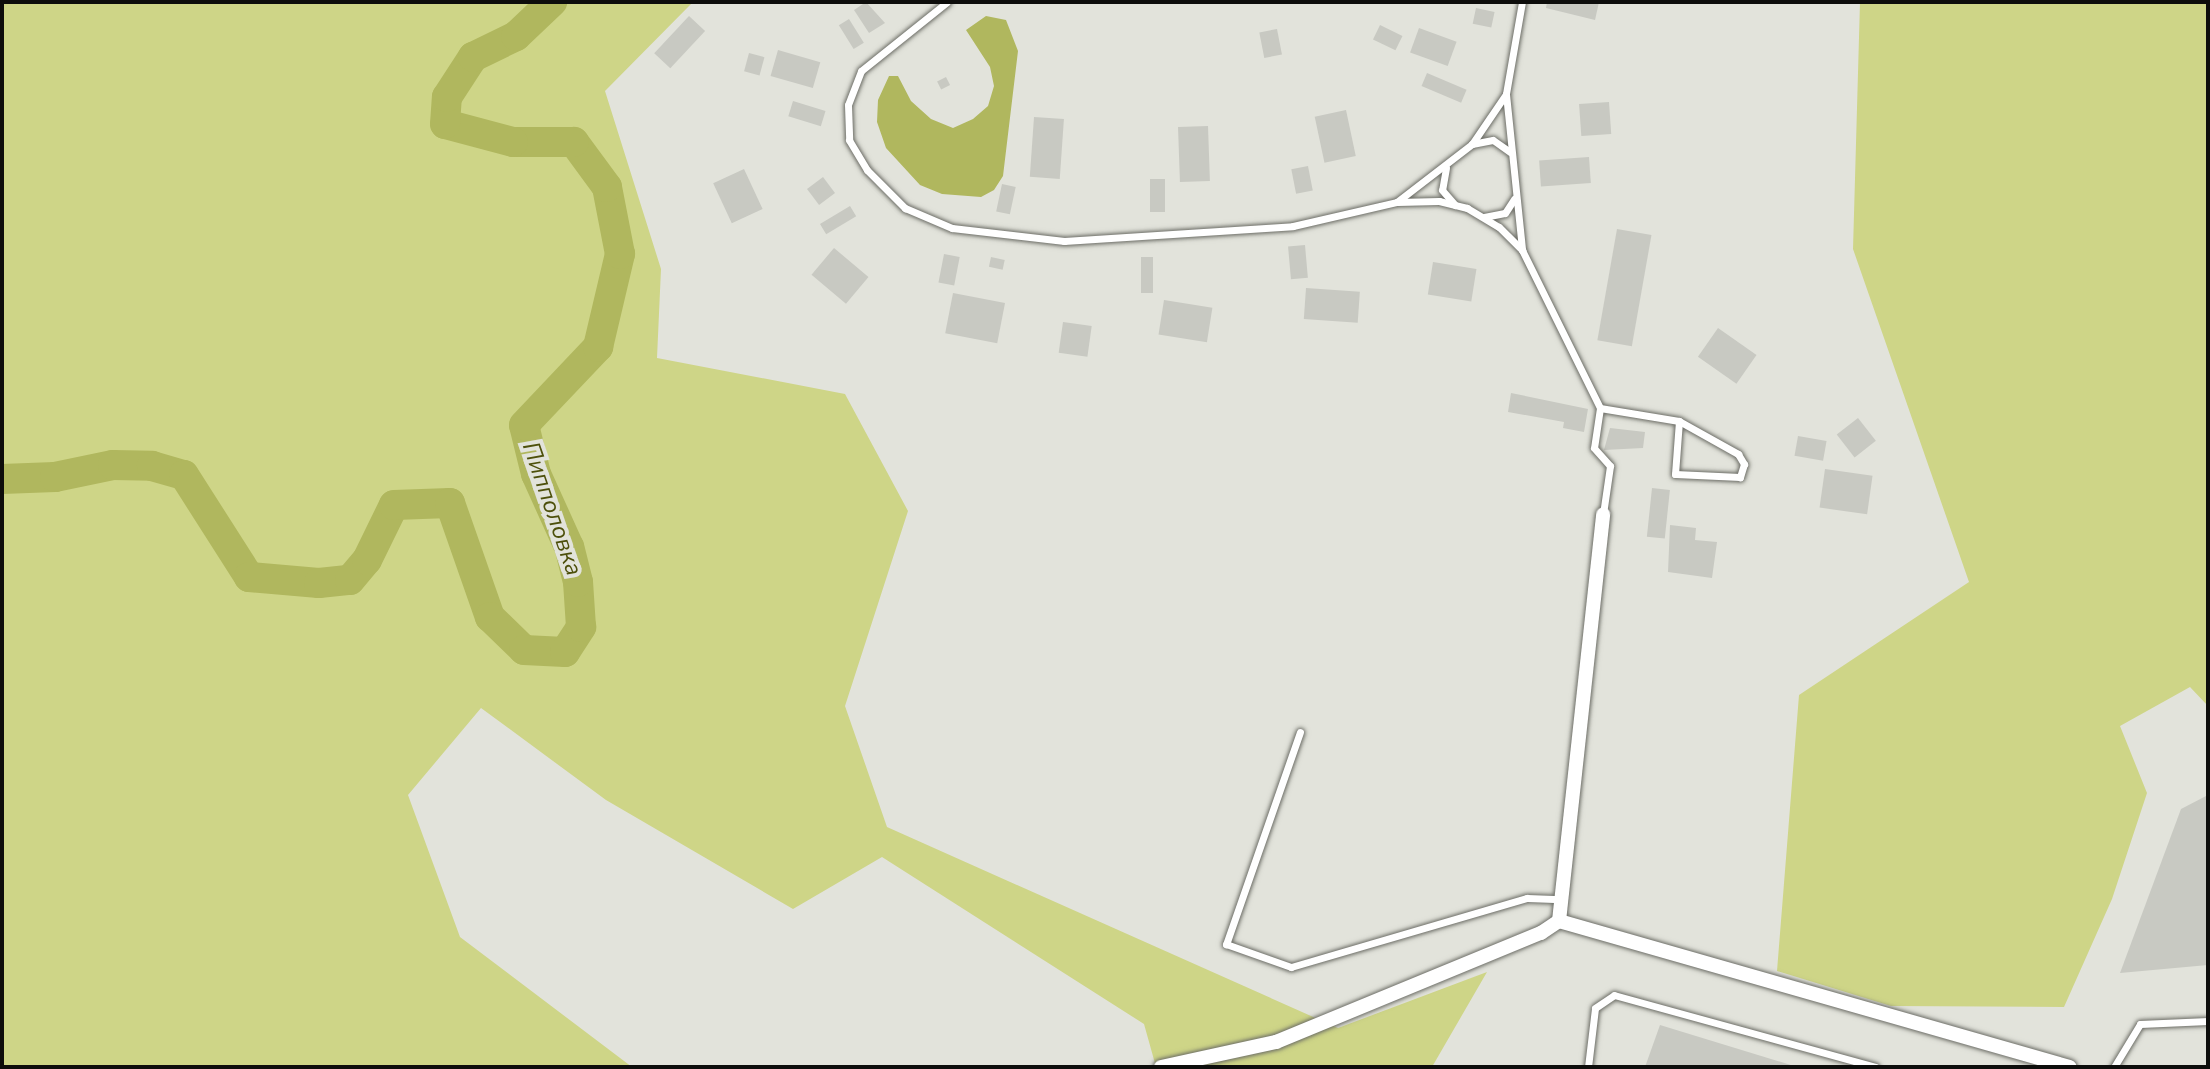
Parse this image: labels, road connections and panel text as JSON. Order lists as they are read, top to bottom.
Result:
{
  "water": ["Пипполовка"]
}
